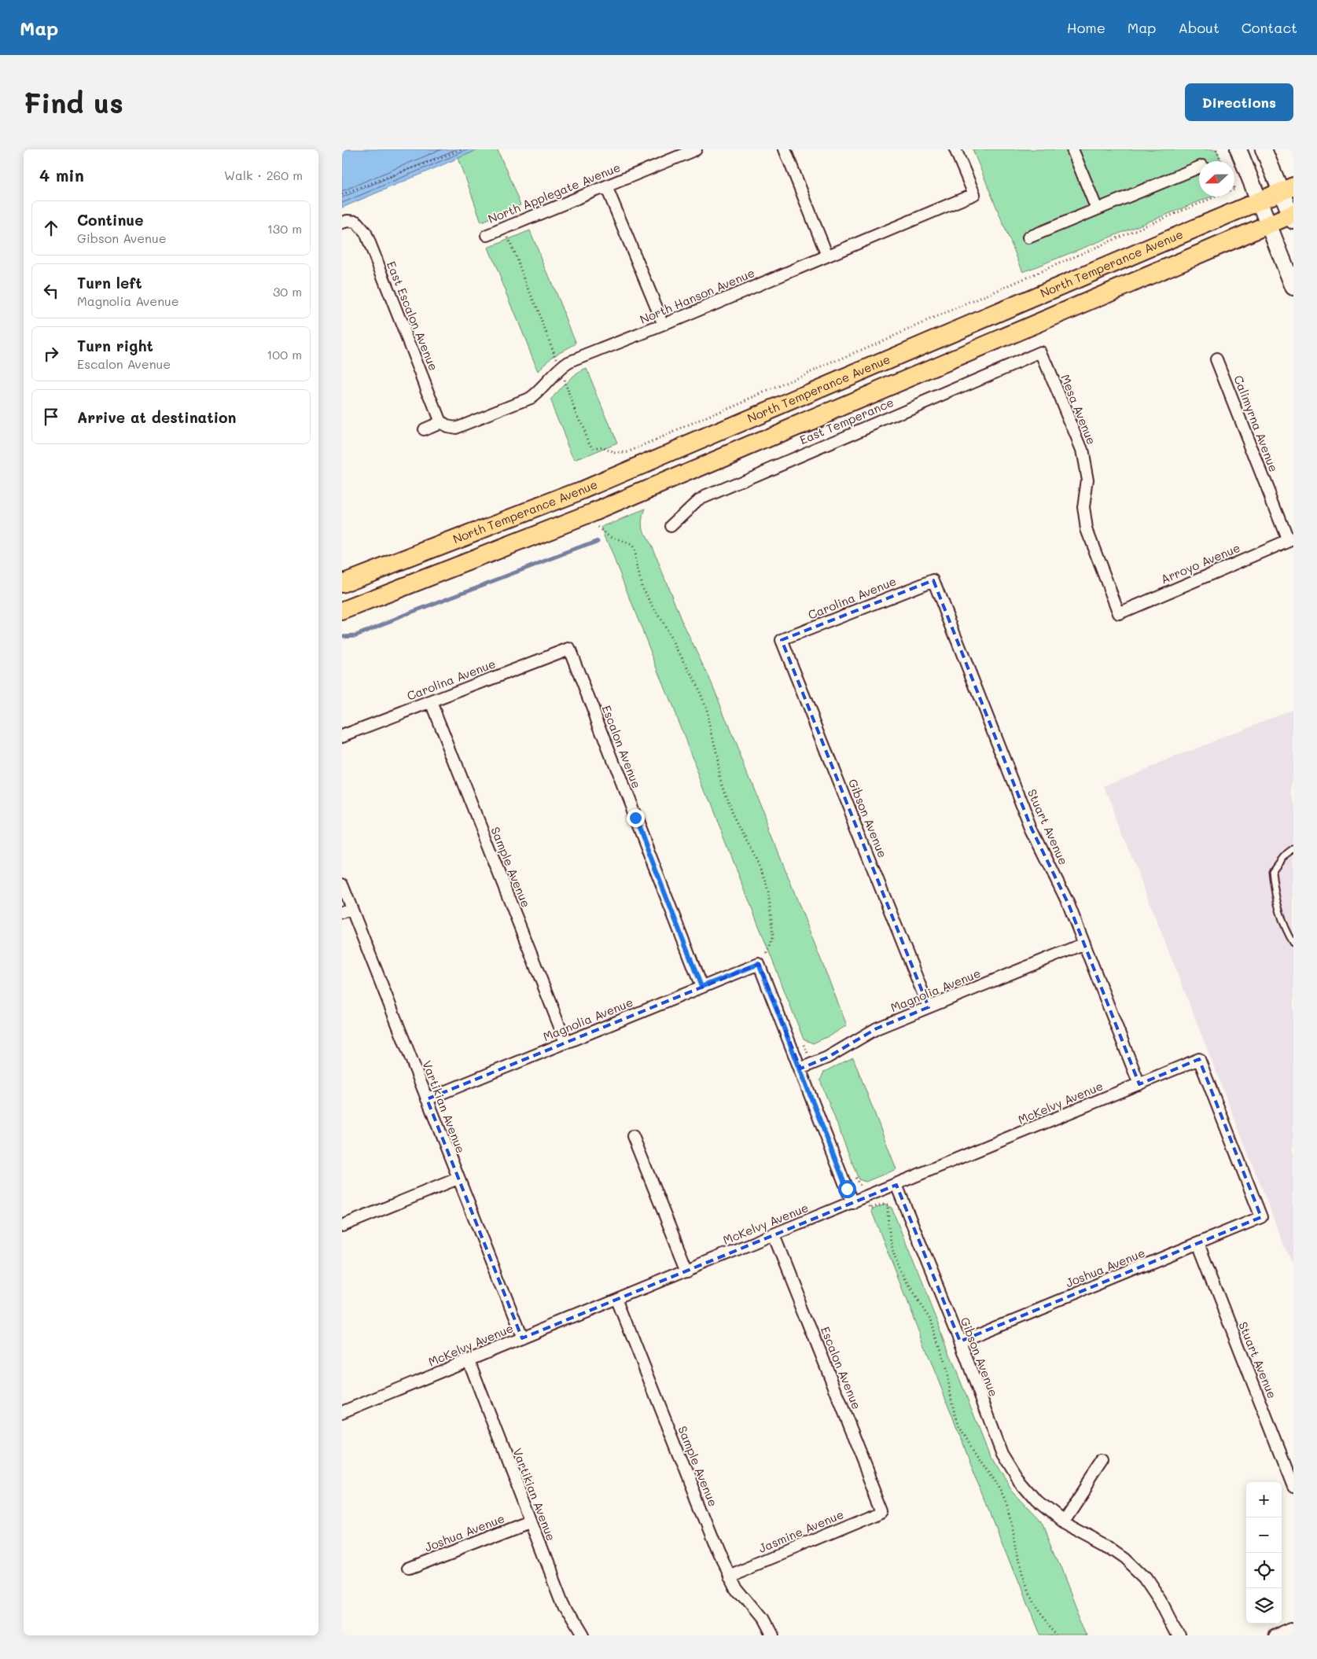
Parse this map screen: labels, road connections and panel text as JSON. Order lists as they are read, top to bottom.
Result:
{
  "streets": {
    "main road": ["North Temperance Avenue"],
    "street": [
      "North Applegate Avenue",
      "North Hanson Avenue",
      "East Escalon Avenue",
      "Mesa Avenue",
      "East Temperance",
      "Calimyrna Avenue",
      "Arroyo Avenue",
      "Carolina Avenue",
      "Escalon Avenue",
      "Gibson Avenue",
      "Stuart Avenue",
      "Sample Avenue",
      "Magnolia Avenue",
      "McKelvy Avenue",
      "Vartikian Avenue",
      "Joshua Avenue",
      "Jasmine Avenue"
    ]
  },
  "crossings": [
    ["North Hanson Avenue", "East Escalon Avenue"],
    ["Mesa Avenue", "East Temperance"],
    ["Mesa Avenue", "Arroyo Avenue"],
    ["Calimyrna Avenue", "Arroyo Avenue"],
    ["Carolina Avenue", "Escalon Avenue"],
    ["Carolina Avenue", "Gibson Avenue"],
    ["Carolina Avenue", "Stuart Avenue"],
    ["Carolina Avenue", "Sample Avenue"],
    ["Escalon Avenue", "Magnolia Avenue"],
    ["Escalon Avenue", "McKelvy Avenue"],
    ["Escalon Avenue", "Jasmine Avenue"],
    ["Gibson Avenue", "Magnolia Avenue"],
    ["Gibson Avenue", "McKelvy Avenue"],
    ["Gibson Avenue", "Joshua Avenue"],
    ["Stuart Avenue", "Magnolia Avenue"],
    ["Stuart Avenue", "McKelvy Avenue"],
    ["Stuart Avenue", "Joshua Avenue"],
    ["Sample Avenue", "Magnolia Avenue"],
    ["Sample Avenue", "McKelvy Avenue"],
    ["Sample Avenue", "Jasmine Avenue"],
    ["Magnolia Avenue", "Vartikian Avenue"],
    ["McKelvy Avenue", "Vartikian Avenue"],
    ["McKelvy Avenue", "Joshua Avenue"],
    ["Vartikian Avenue", "Joshua Avenue"]
  ],
  "north": "left",
  "page": {
    "header": "Map",
    "nav": [
      "Home",
      "Map",
      "About",
      "Contact"
    ],
    "buttons": "Directions",
    "title": "Find us",
    "heading": ["4 min", "Walk · 260 m"],
    "list": [
      ["Continue", "Gibson Avenue", "130 m"],
      ["Turn left", "Magnolia Avenue", "30 m"],
      ["Turn right", "Escalon Avenue", "100 m"],
      "Arrive at destination"
    ],
    "map_buttons": ["+", "−"]
  }
}
